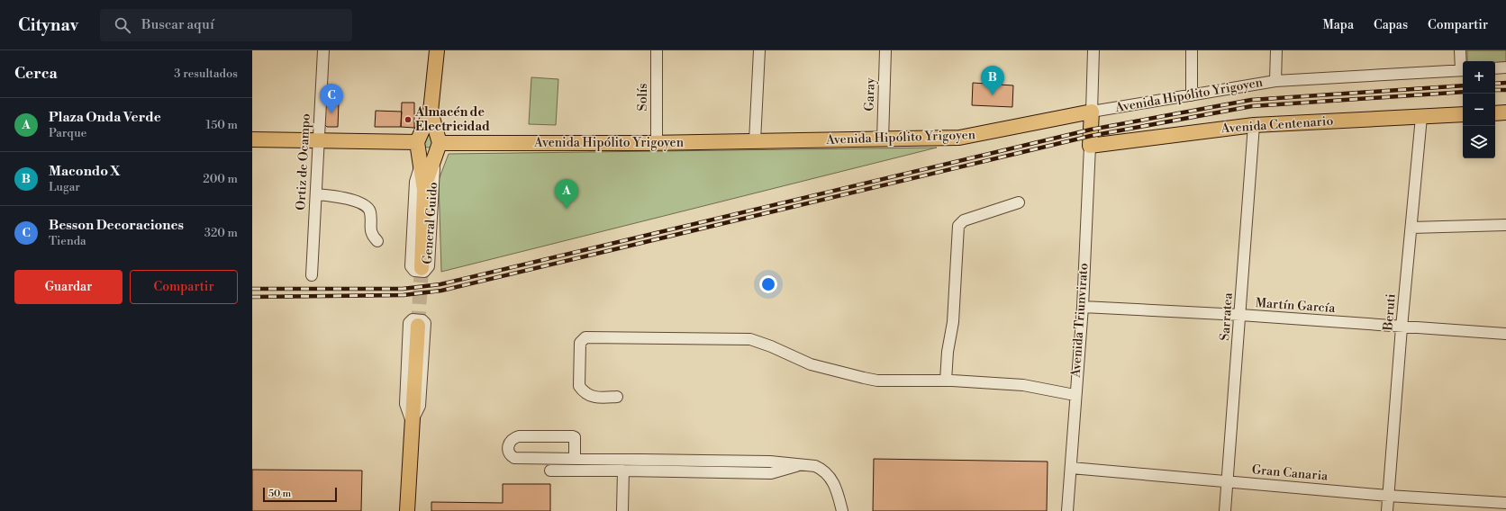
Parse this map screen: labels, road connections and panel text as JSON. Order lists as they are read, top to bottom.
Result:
{
  "streets": {
    "main road": [
      "Avenida Hipólito Yrigoyen",
      "Avenida Centenario",
      "General Guido",
      "Avenida Triunvirato"
    ],
    "street": [
      "Garay",
      "Solís",
      "Ortiz de Ocampo",
      "Martín García",
      "Beruti",
      "Sarratea",
      "Gran Canaria"
    ]
  },
  "crossings": [
    ["Garay", "Avenida Hipólito Yrigoyen"],
    ["Avenida Hipólito Yrigoyen", "Solís"],
    ["Avenida Hipólito Yrigoyen", "General Guido"],
    ["Avenida Hipólito Yrigoyen", "Avenida Triunvirato"],
    ["Avenida Centenario", "Beruti"],
    ["Avenida Centenario", "Sarratea"],
    ["Avenida Centenario", "Avenida Triunvirato"],
    ["Martín García", "Beruti"],
    ["Martín García", "Sarratea"],
    ["Martín García", "Avenida Triunvirato"],
    ["Beruti", "Gran Canaria"],
    ["Sarratea", "Gran Canaria"],
    ["Avenida Triunvirato", "Gran Canaria"]
  ],
  "places": ["Almacén de Electricidad"],
  "scale_bar": "50 m",
  "page": {
    "header": "Citynav",
    "search": "Buscar aquí",
    "nav": ["Mapa", "Capas", "Compartir"],
    "heading": ["Cerca", "3 resultados"],
    "map_buttons": ["+", "−"],
    "pins": ["B", "C", "A"],
    "list": [
      {
        "mark": "A",
        "name": "Plaza Onda Verde",
        "note": "Parque",
        "value": "150 m"
      },
      {
        "mark": "B",
        "name": "Macondo X",
        "note": "Lugar",
        "value": "200 m"
      },
      {
        "mark": "C",
        "name": "Besson Decoraciones",
        "note": "Tienda",
        "value": "320 m"
      }
    ],
    "buttons": ["Guardar", "Compartir"],
    "scale": "50 m"
  }
}
